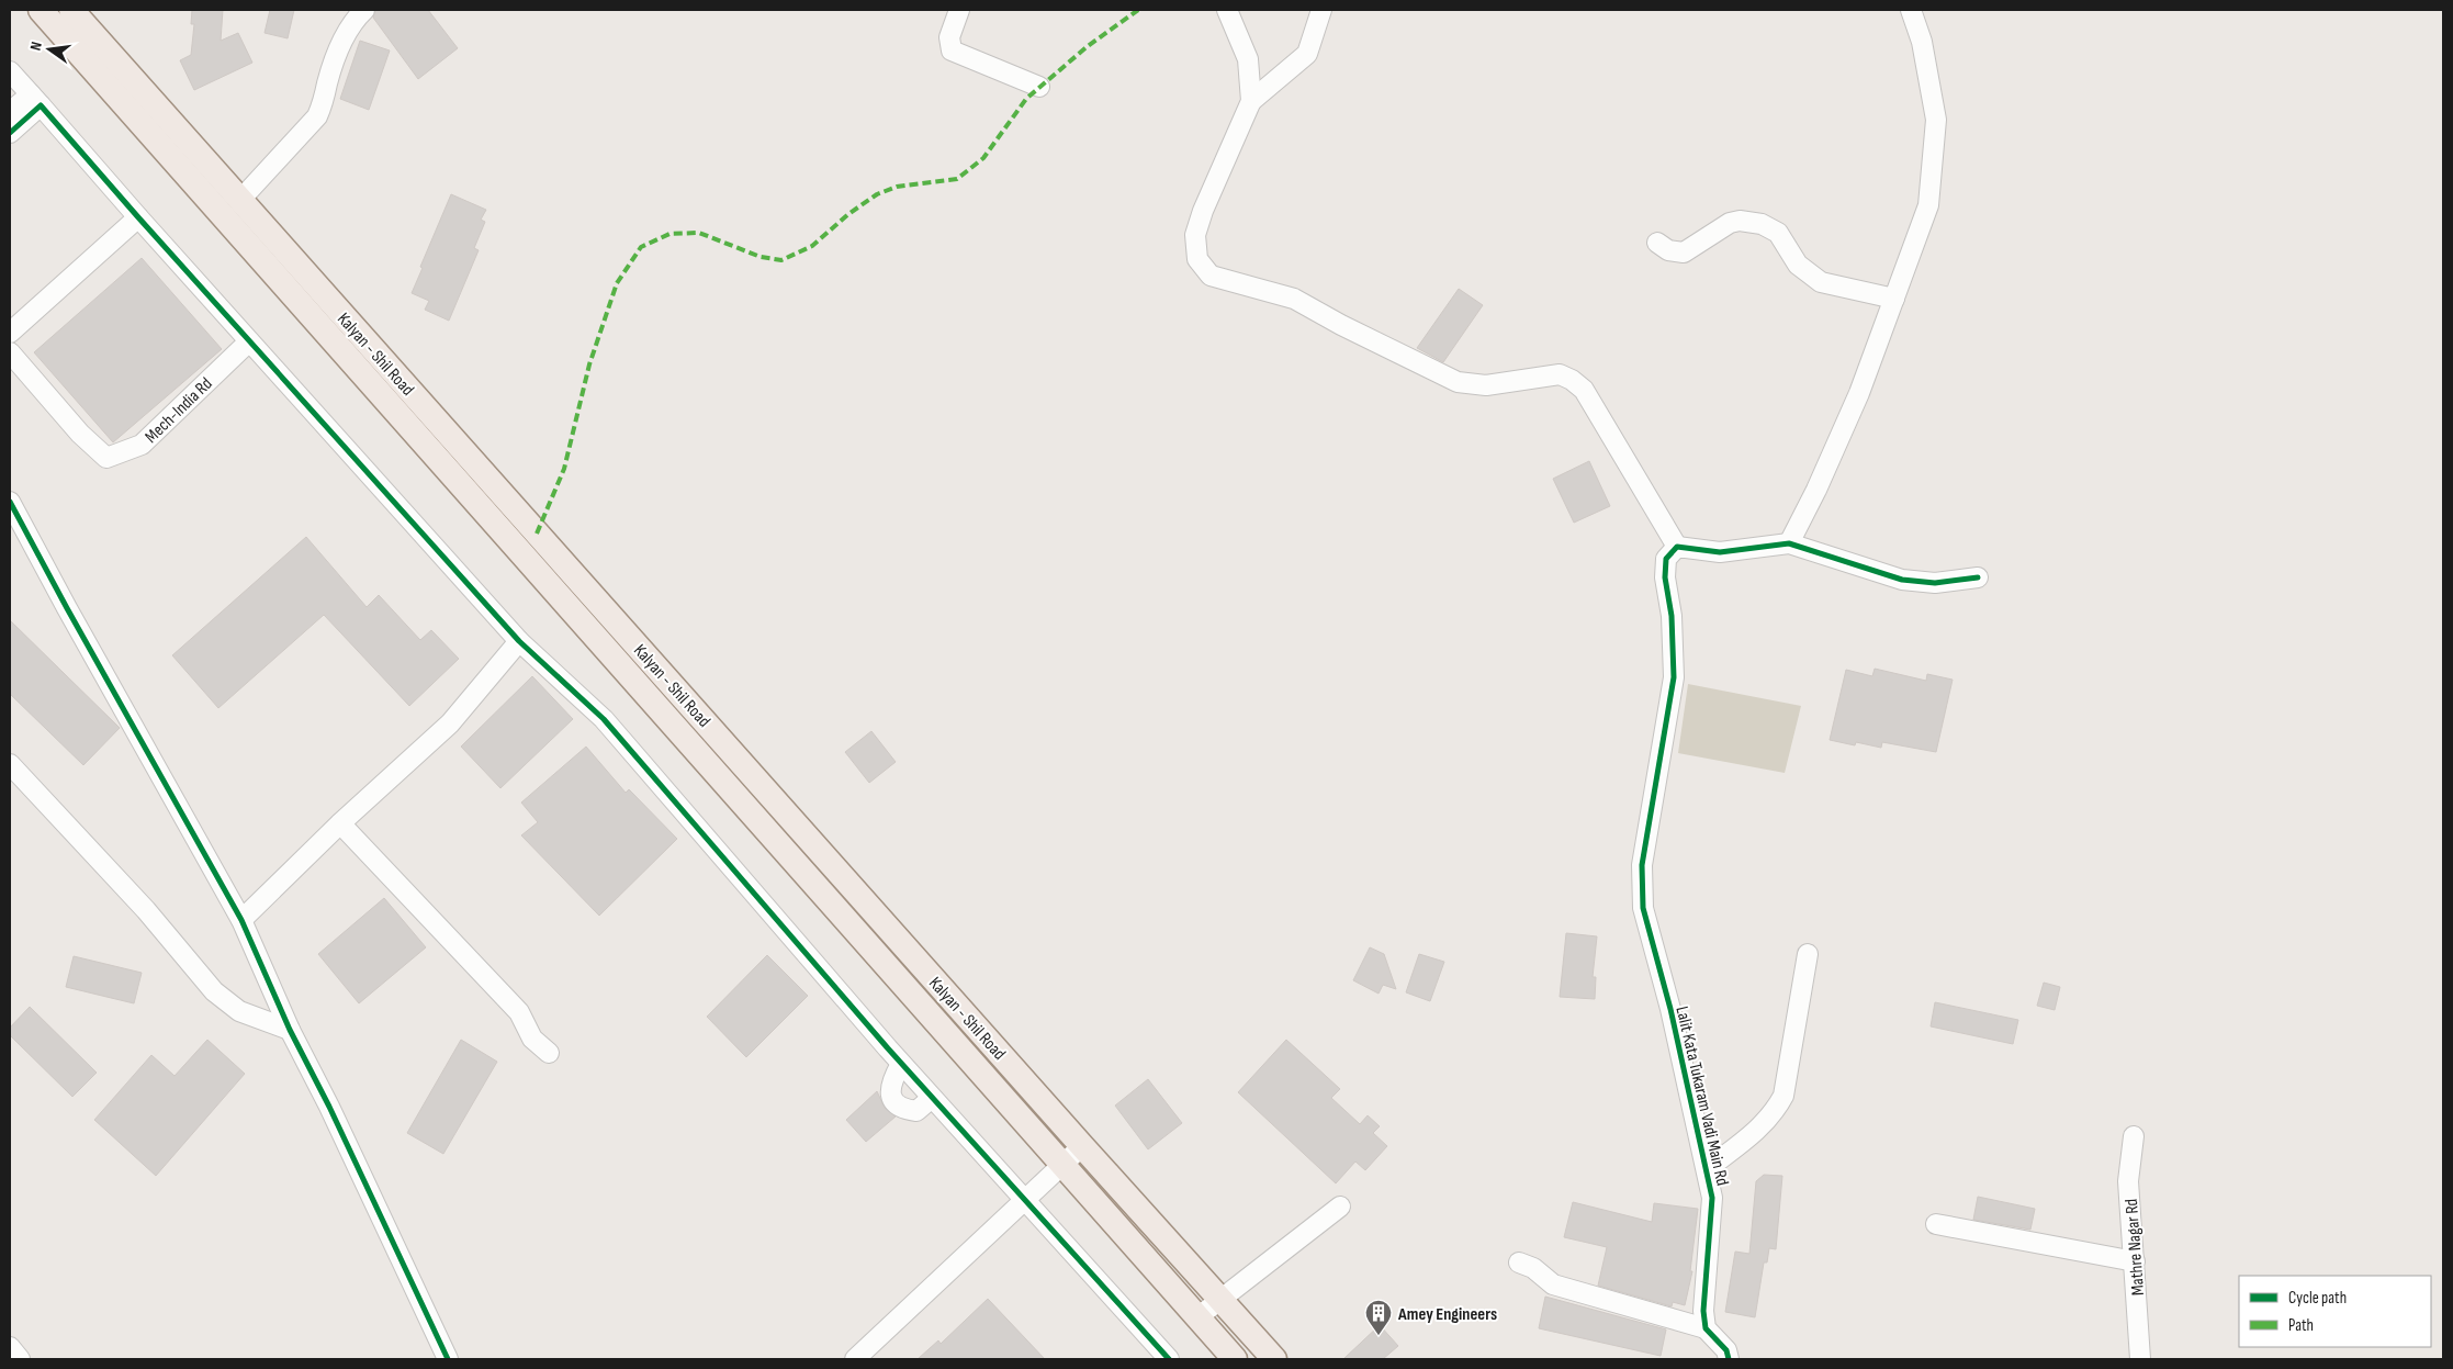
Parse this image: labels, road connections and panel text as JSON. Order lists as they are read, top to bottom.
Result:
{
  "streets": {
    "main road": ["Kalyan - Shil Road"],
    "street": ["Mech-India Rd", "Lalit Kata Tukaram Vadi Main Rd", "Mathre Nagar Rd"]
  },
  "places": {
    "building": ["Amey Engineers"]
  },
  "legend": ["Cycle path", "Path"],
  "north": "left"
}
